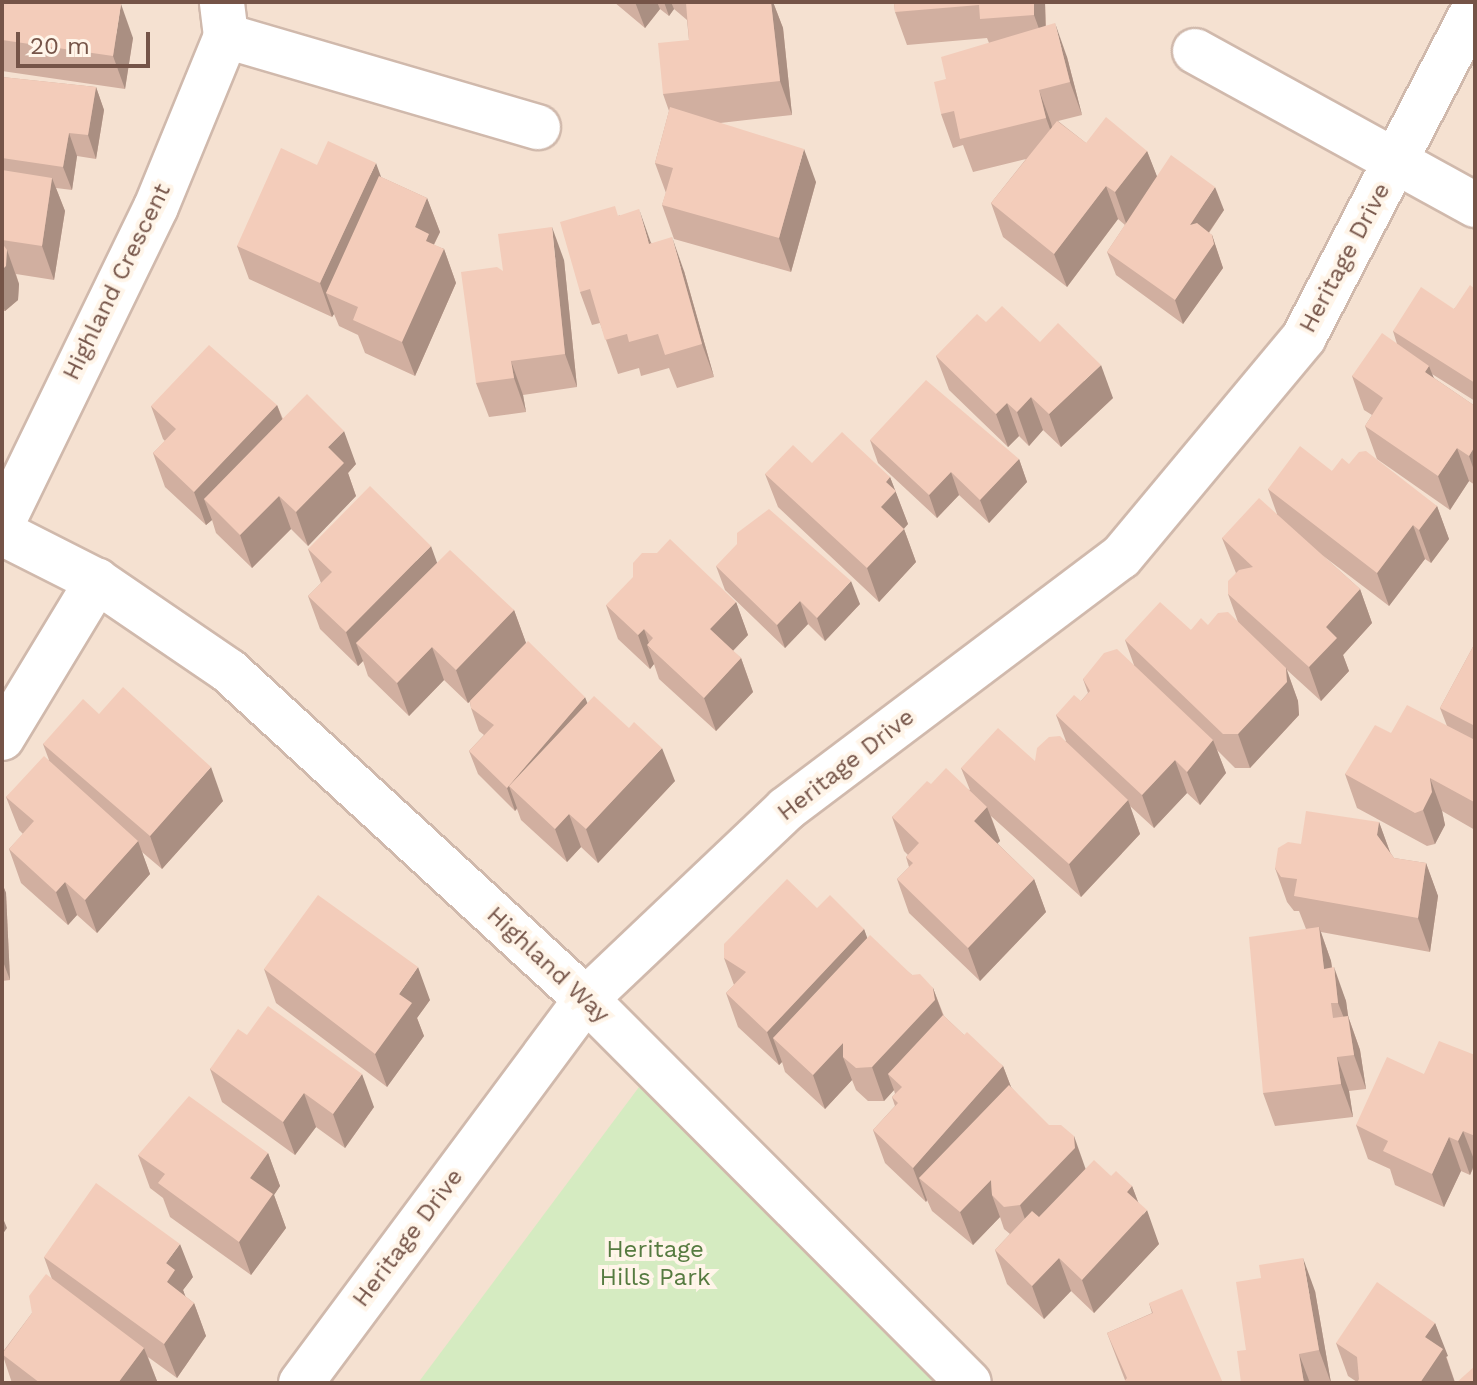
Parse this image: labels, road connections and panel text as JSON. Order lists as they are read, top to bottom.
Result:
{
  "streets": {
    "street": ["Heritage Drive", "Highland Crescent", "Highland Way"]
  },
  "crossings": [
    ["Heritage Drive", "Highland Way"]
  ],
  "parks": ["Heritage Hills Park"],
  "scale_bar": "20 m"
}
